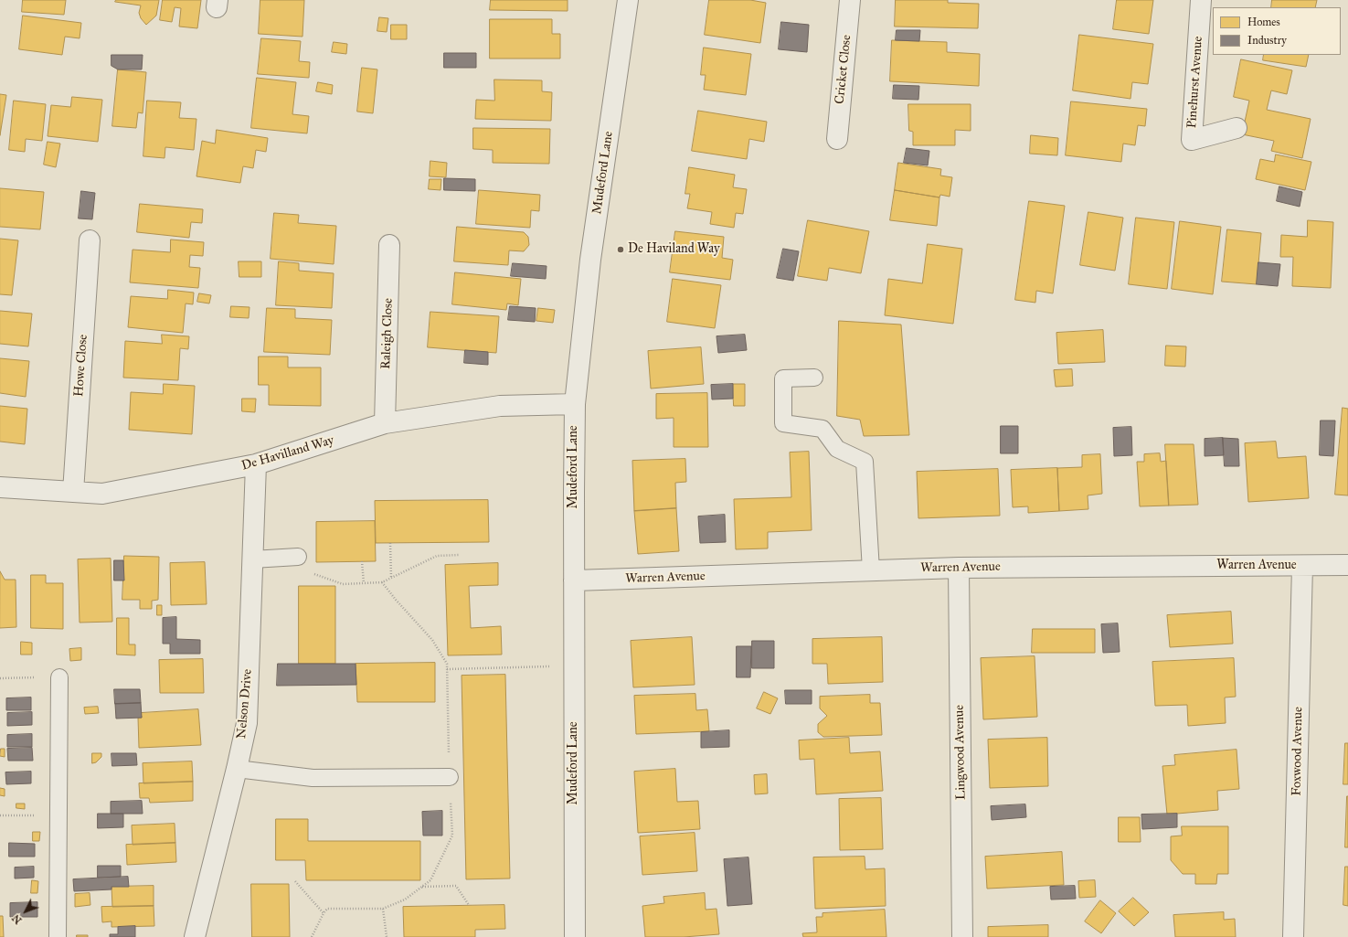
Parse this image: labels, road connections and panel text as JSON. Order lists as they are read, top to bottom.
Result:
{
  "streets": {
    "street": [
      "Cricket Close",
      "Pinehurst Avenue",
      "Mudeford Lane",
      "Raleigh Close",
      "Howe Close",
      "De Havilland Way",
      "Warren Avenue",
      "Nelson Drive",
      "Foxwood Avenue",
      "Lingwood Avenue"
    ]
  },
  "crossings": [
    ["Mudeford Lane", "De Havilland Way"],
    ["Mudeford Lane", "Warren Avenue"],
    ["Raleigh Close", "De Havilland Way"],
    ["Howe Close", "De Havilland Way"],
    ["De Havilland Way", "Nelson Drive"],
    ["Warren Avenue", "Foxwood Avenue"],
    ["Warren Avenue", "Lingwood Avenue"]
  ],
  "places": ["De Haviland Way"],
  "legend": ["Homes", "Industry"],
  "north": "bottom left"
}
